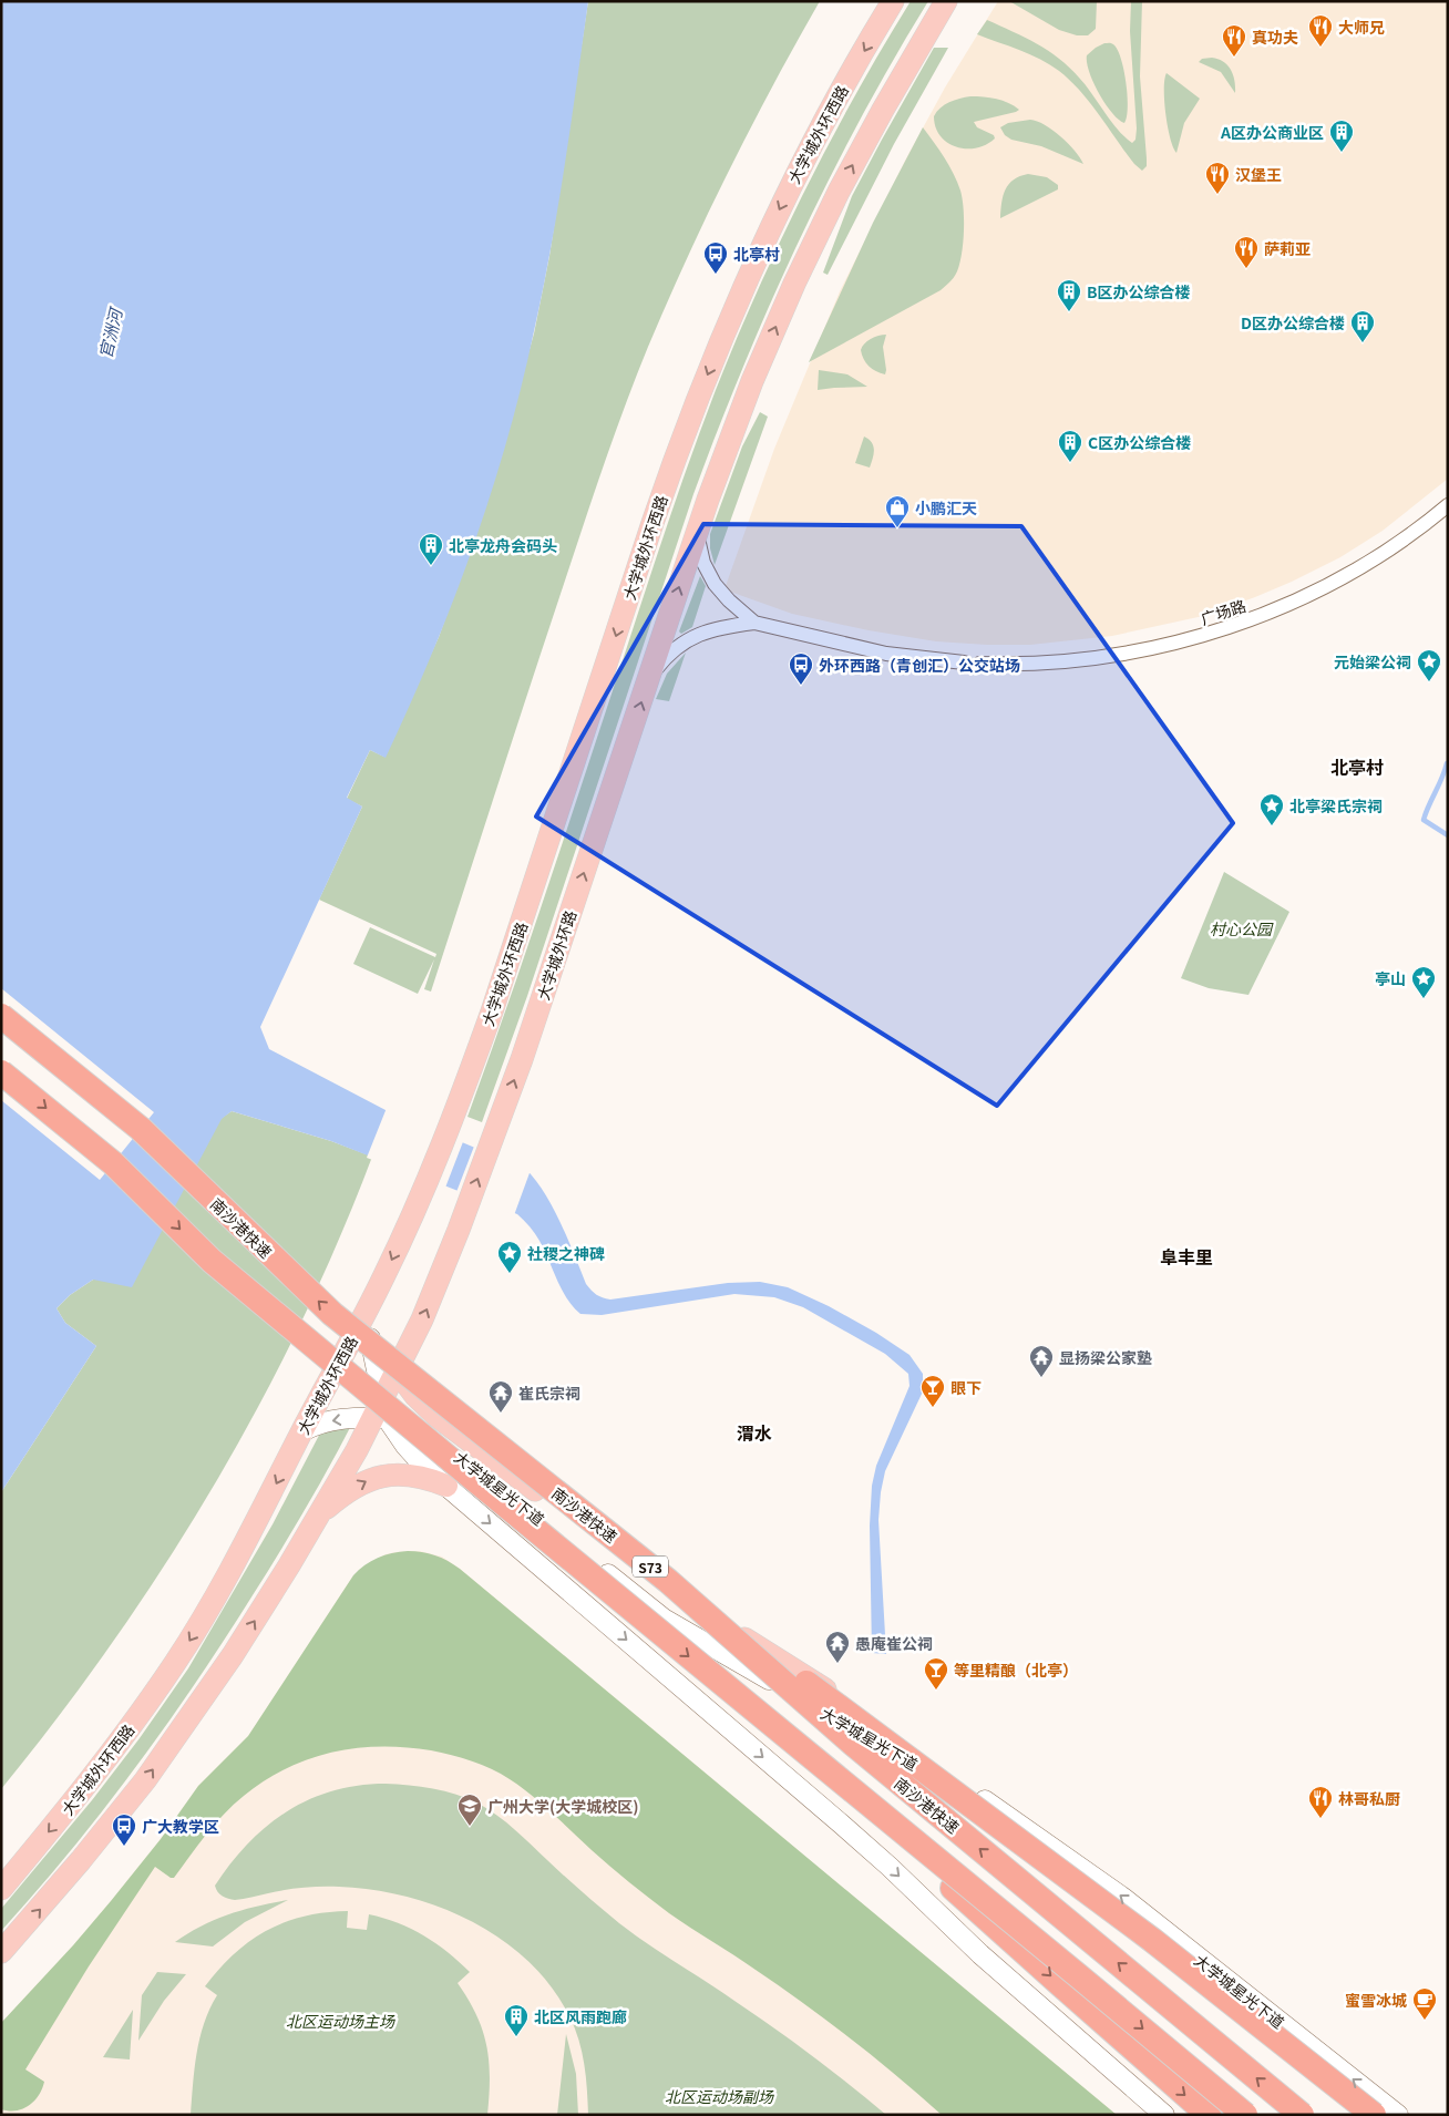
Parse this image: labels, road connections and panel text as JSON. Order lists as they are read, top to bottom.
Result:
{
  "streets": {
    "highway": ["南沙港快速", "S73"],
    "main road": ["大学城外环西路", "大学城外环路", "大学城星光下道"],
    "street": ["广场路"]
  },
  "crossings": [
    ["大学城外环西路", "大学城星光下道"]
  ],
  "one_way": ["大学城外环路"],
  "districts": ["北亭村", "阜丰里", "渭水"],
  "water": ["官洲河"],
  "parks": ["村心公园", "北区运动场主场", "北区运动场副场"],
  "places": {
    "restaurant": [
      "大师兄",
      "真功夫",
      "汉堡王",
      "萨莉亚",
      "林哥私厨"
    ],
    "building": [
      "A区办公商业区",
      "B区办公综合楼",
      "D区办公综合楼",
      "C区办公综合楼",
      "北亭龙舟会码头",
      "北区风雨跑廊"
    ],
    "bus stop": ["北亭村", "外环西路（青创汇）公交站场", "广大教学区"],
    "shop": ["小鹏汇天"],
    "place": [
      "元始梁公祠",
      "北亭梁氏宗祠",
      "亭山",
      "社稷之神碑"
    ],
    "temple": ["显扬梁公家塾", "崔氏宗祠", "愚庵崔公祠"],
    "bar": ["眼下", "等里精酿（北亭）"],
    "school or university": ["广州大学(大学城校区)"],
    "cafe": ["蜜雪冰城"]
  }
}
